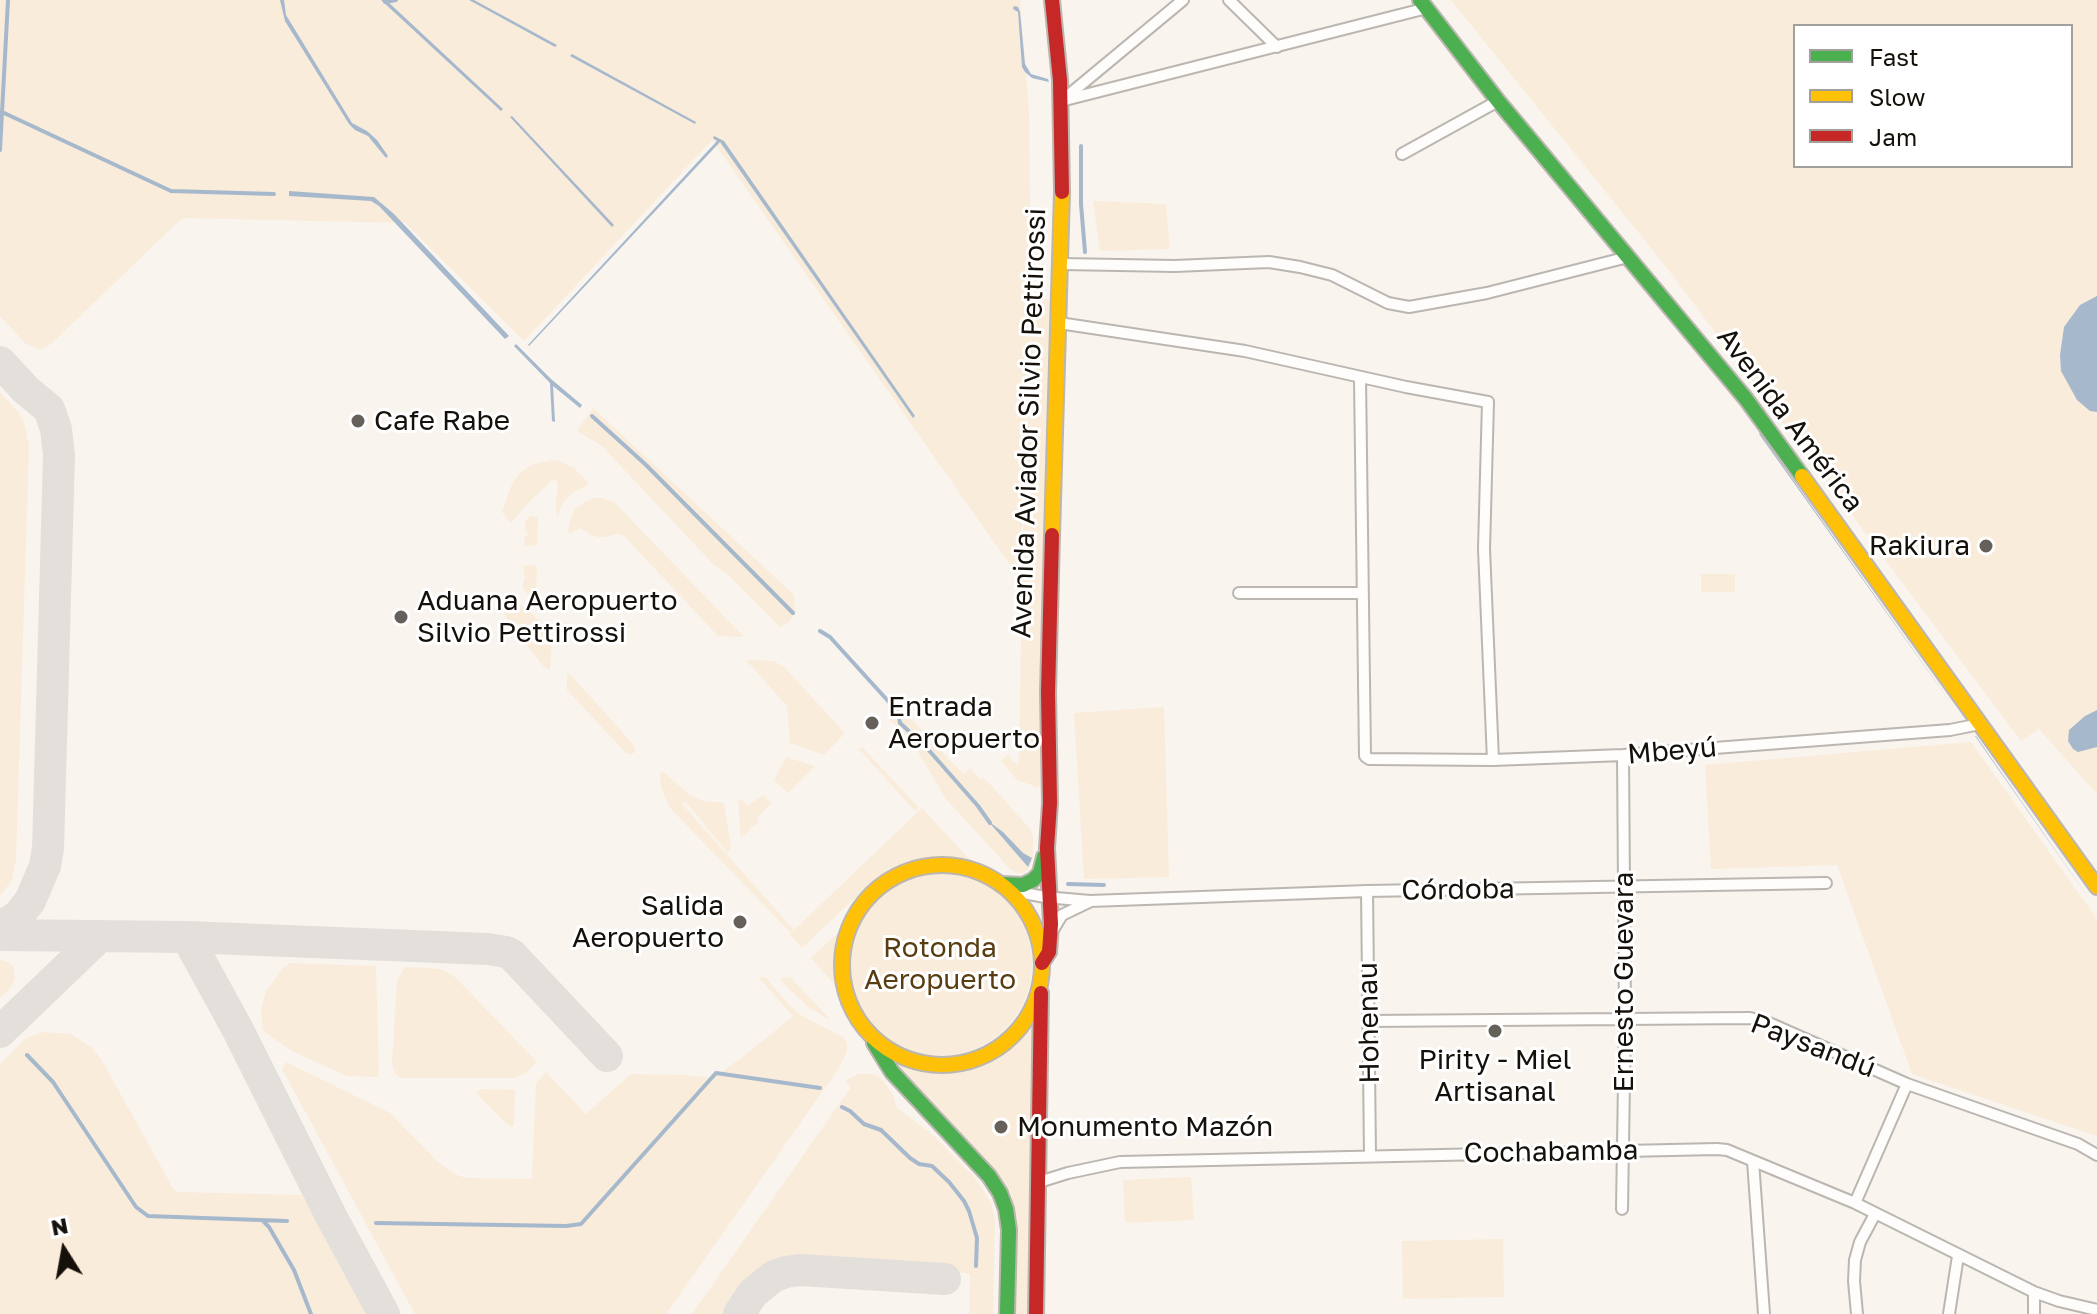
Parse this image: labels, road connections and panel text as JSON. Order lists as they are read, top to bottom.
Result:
{
  "streets": {
    "main road": ["Avenida América", "Avenida Aviador Silvio Pettirossi"],
    "street": [
      "Mbeyú",
      "Córdoba",
      "Ernesto Guevara",
      "Hohenau",
      "Paysandú",
      "Cochabamba"
    ]
  },
  "crossings": [
    ["Avenida América", "Mbeyú"],
    ["Avenida Aviador Silvio Pettirossi", "Córdoba"],
    ["Mbeyú", "Ernesto Guevara"],
    ["Córdoba", "Ernesto Guevara"],
    ["Córdoba", "Hohenau"],
    ["Ernesto Guevara", "Paysandú"],
    ["Ernesto Guevara", "Cochabamba"],
    ["Hohenau", "Paysandú"],
    ["Hohenau", "Cochabamba"]
  ],
  "parks": ["Rotonda Aeropuerto"],
  "places": [
    "Cafe Rabe",
    "Rakiura",
    "Aduana Aeropuerto Silvio Pettirossi",
    "Entrada Aeropuerto",
    "Salida Aeropuerto",
    "Pirity - Miel Artisanal",
    "Monumento Mazón"
  ],
  "legend": ["Fast", "Slow", "Jam"],
  "north": "top"
}
